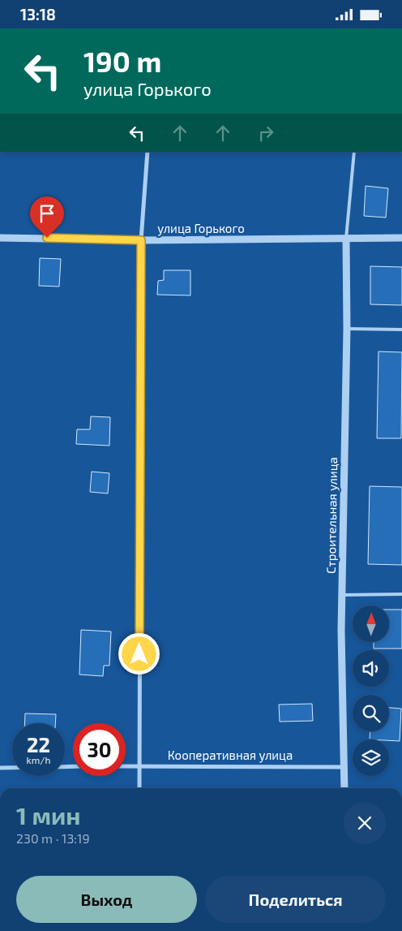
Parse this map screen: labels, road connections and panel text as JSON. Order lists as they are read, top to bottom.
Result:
{
  "streets": {
    "street": ["улица Горького", "Строительная улица", "Кооперативная улица"]
  },
  "crossings": [
    ["улица Горького", "Строительная улица"],
    ["Строительная улица", "Кооперативная улица"]
  ],
  "north": "top",
  "page": {
    "status": "13:18",
    "turn": ["190 m", "улица Горького"],
    "speed": "22 km/h",
    "limit": "30",
    "heading": ["1 мин", "230 m · 13:19"],
    "buttons": ["Выход", "Поделиться"]
  }
}
